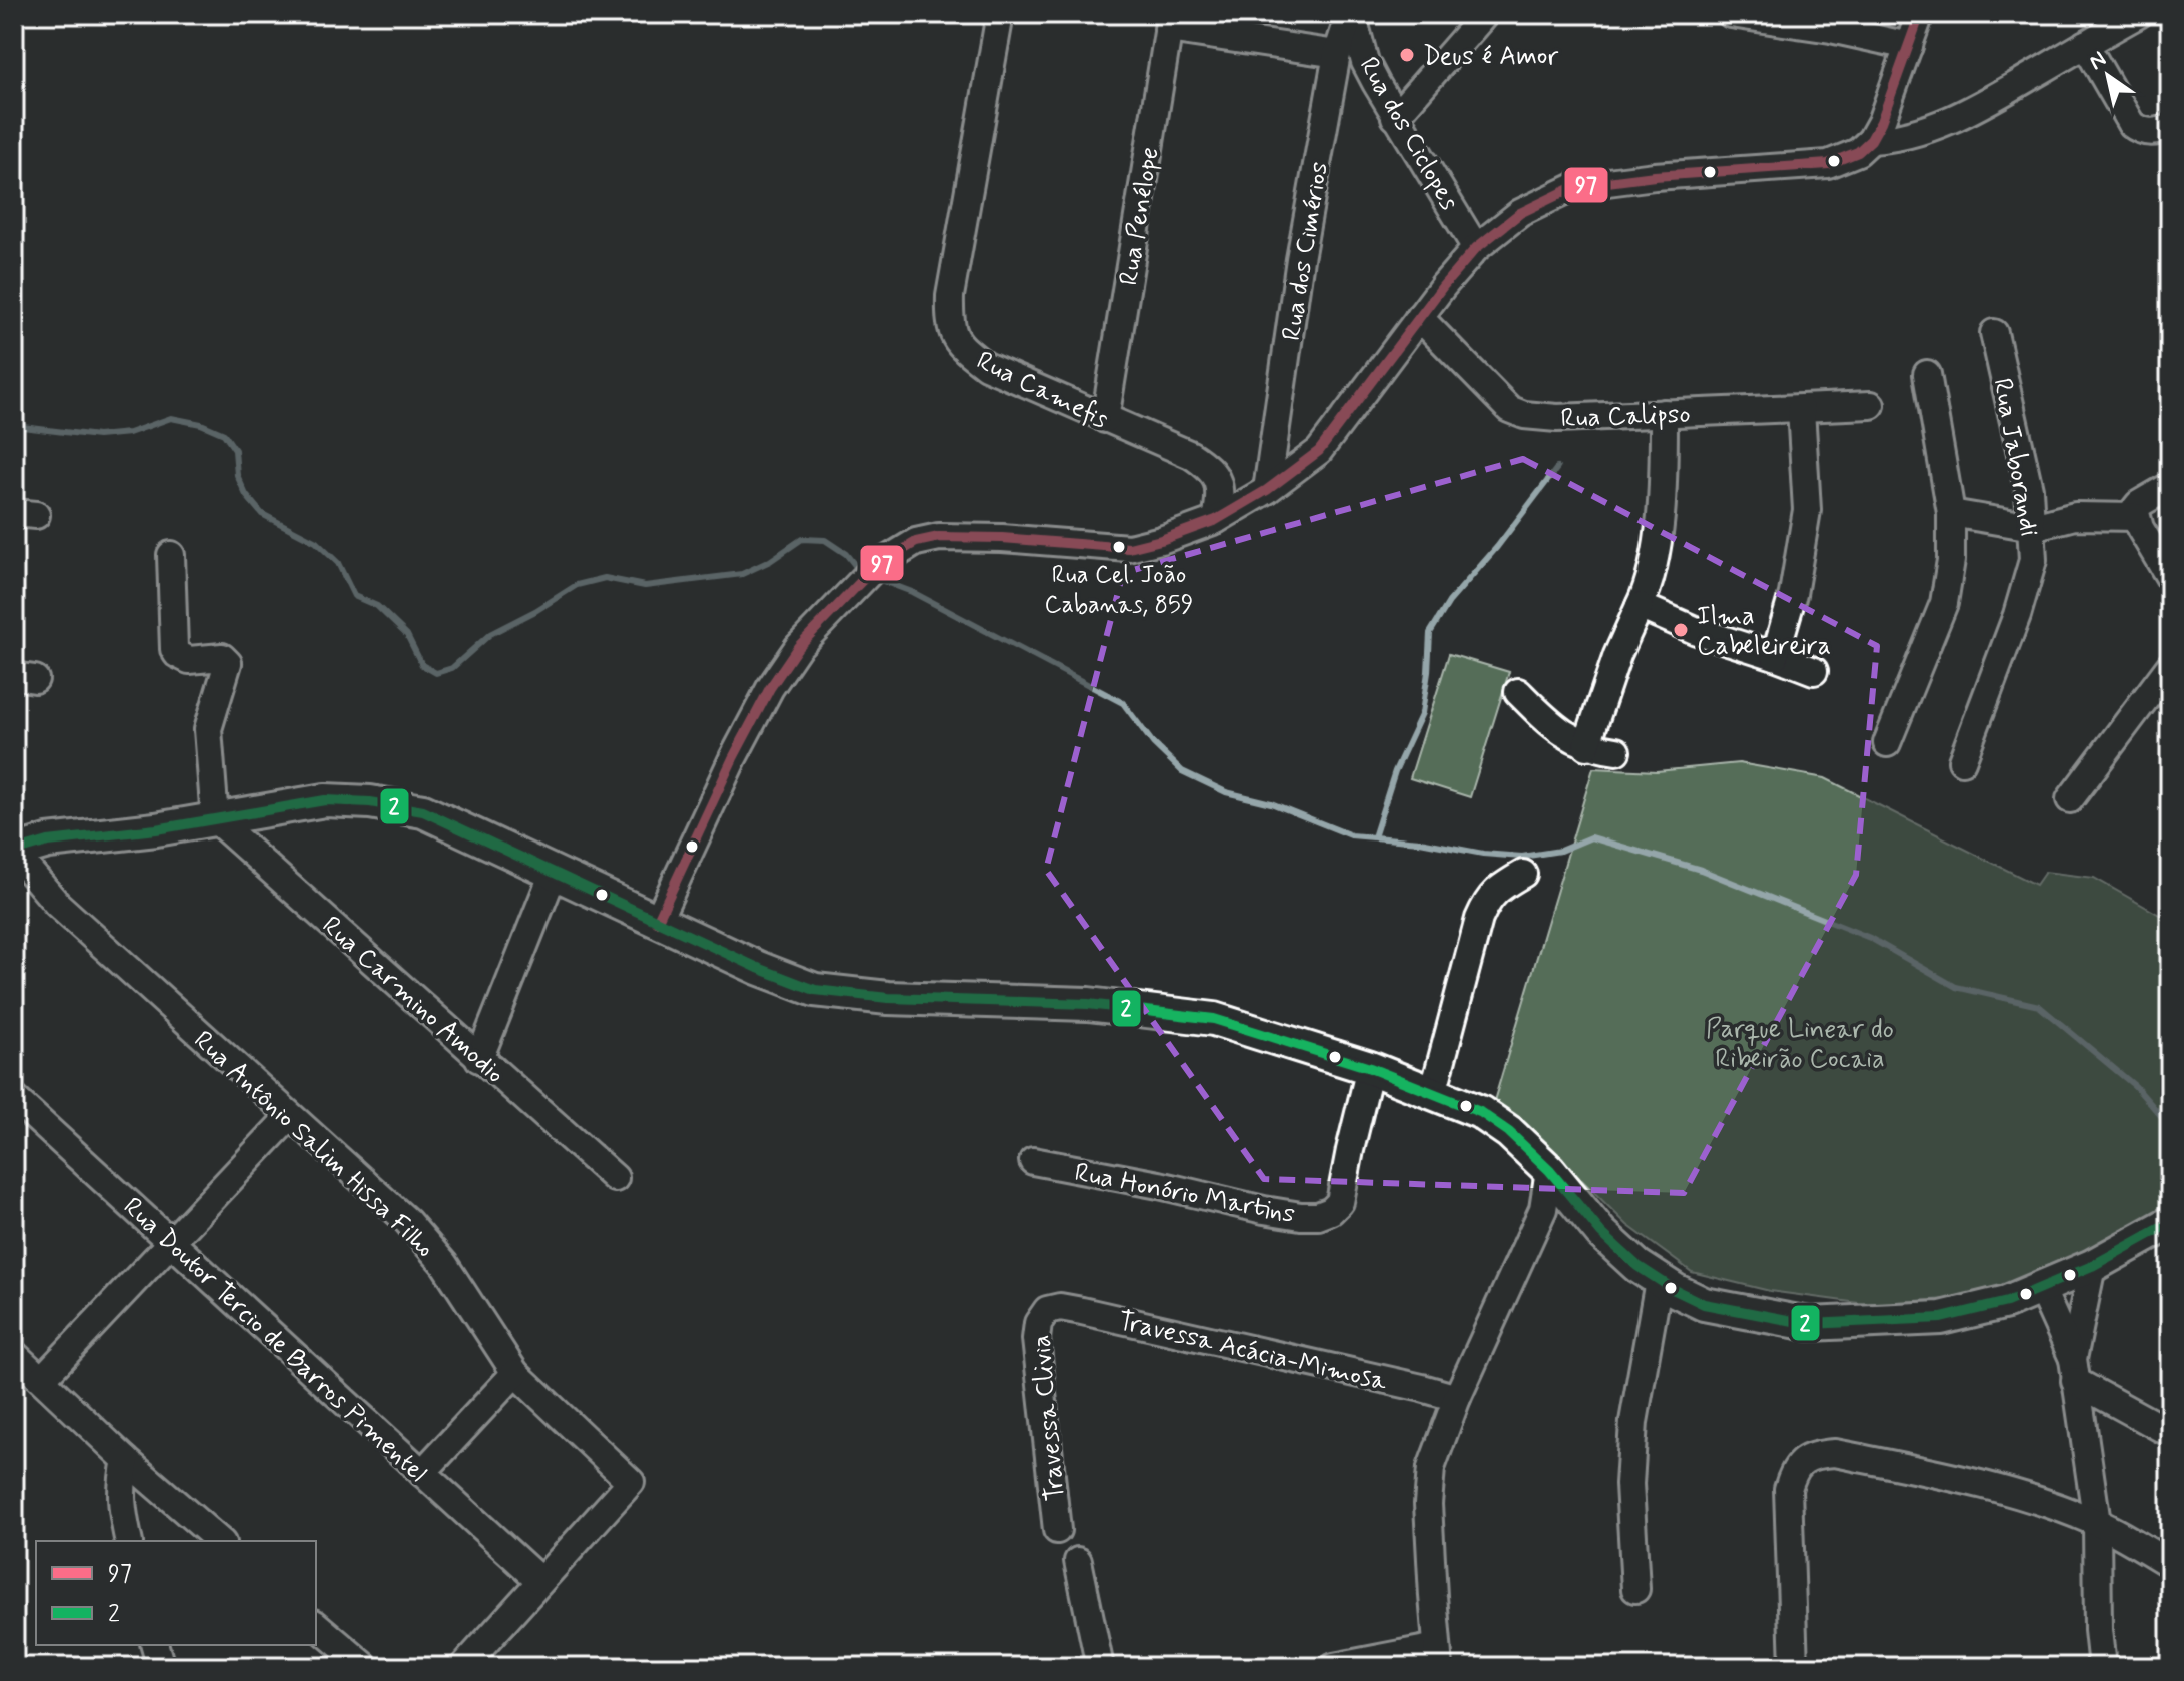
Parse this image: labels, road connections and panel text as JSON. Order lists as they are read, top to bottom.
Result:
{
  "streets": {
    "street": [
      "Rua dos Ciclopes",
      "Rua Penélope",
      "Rua dos Cimérios",
      "Rua Camefis",
      "Rua Calipso",
      "Rua Jaborandi",
      "Rua Carmino Amodio",
      "Rua Antônio Salim Hissa Filho",
      "Rua Honório Martins",
      "Rua Doutor Tercio de Barros Pimentel",
      "Travessa Acácia-Mimosa",
      "Travessa Clivia"
    ]
  },
  "crossings": [
    ["Rua dos Ciclopes", "Rua dos Cimérios"],
    ["Rua Penélope", "Rua Camefis"],
    ["Rua Antônio Salim Hissa Filho", "Rua Doutor Tercio de Barros Pimentel"],
    ["Travessa Acácia-Mimosa", "Travessa Clivia"]
  ],
  "parks": ["Parque Linear do Ribeirão Cocaia"],
  "places": ["Deus é Amor", "Rua Cel. João Cabanas, 859", "Ilma Cabeleireira"],
  "lines": ["transit line 97", "transit line 2"],
  "legend": ["97", "2"],
  "north": "top left"
}
